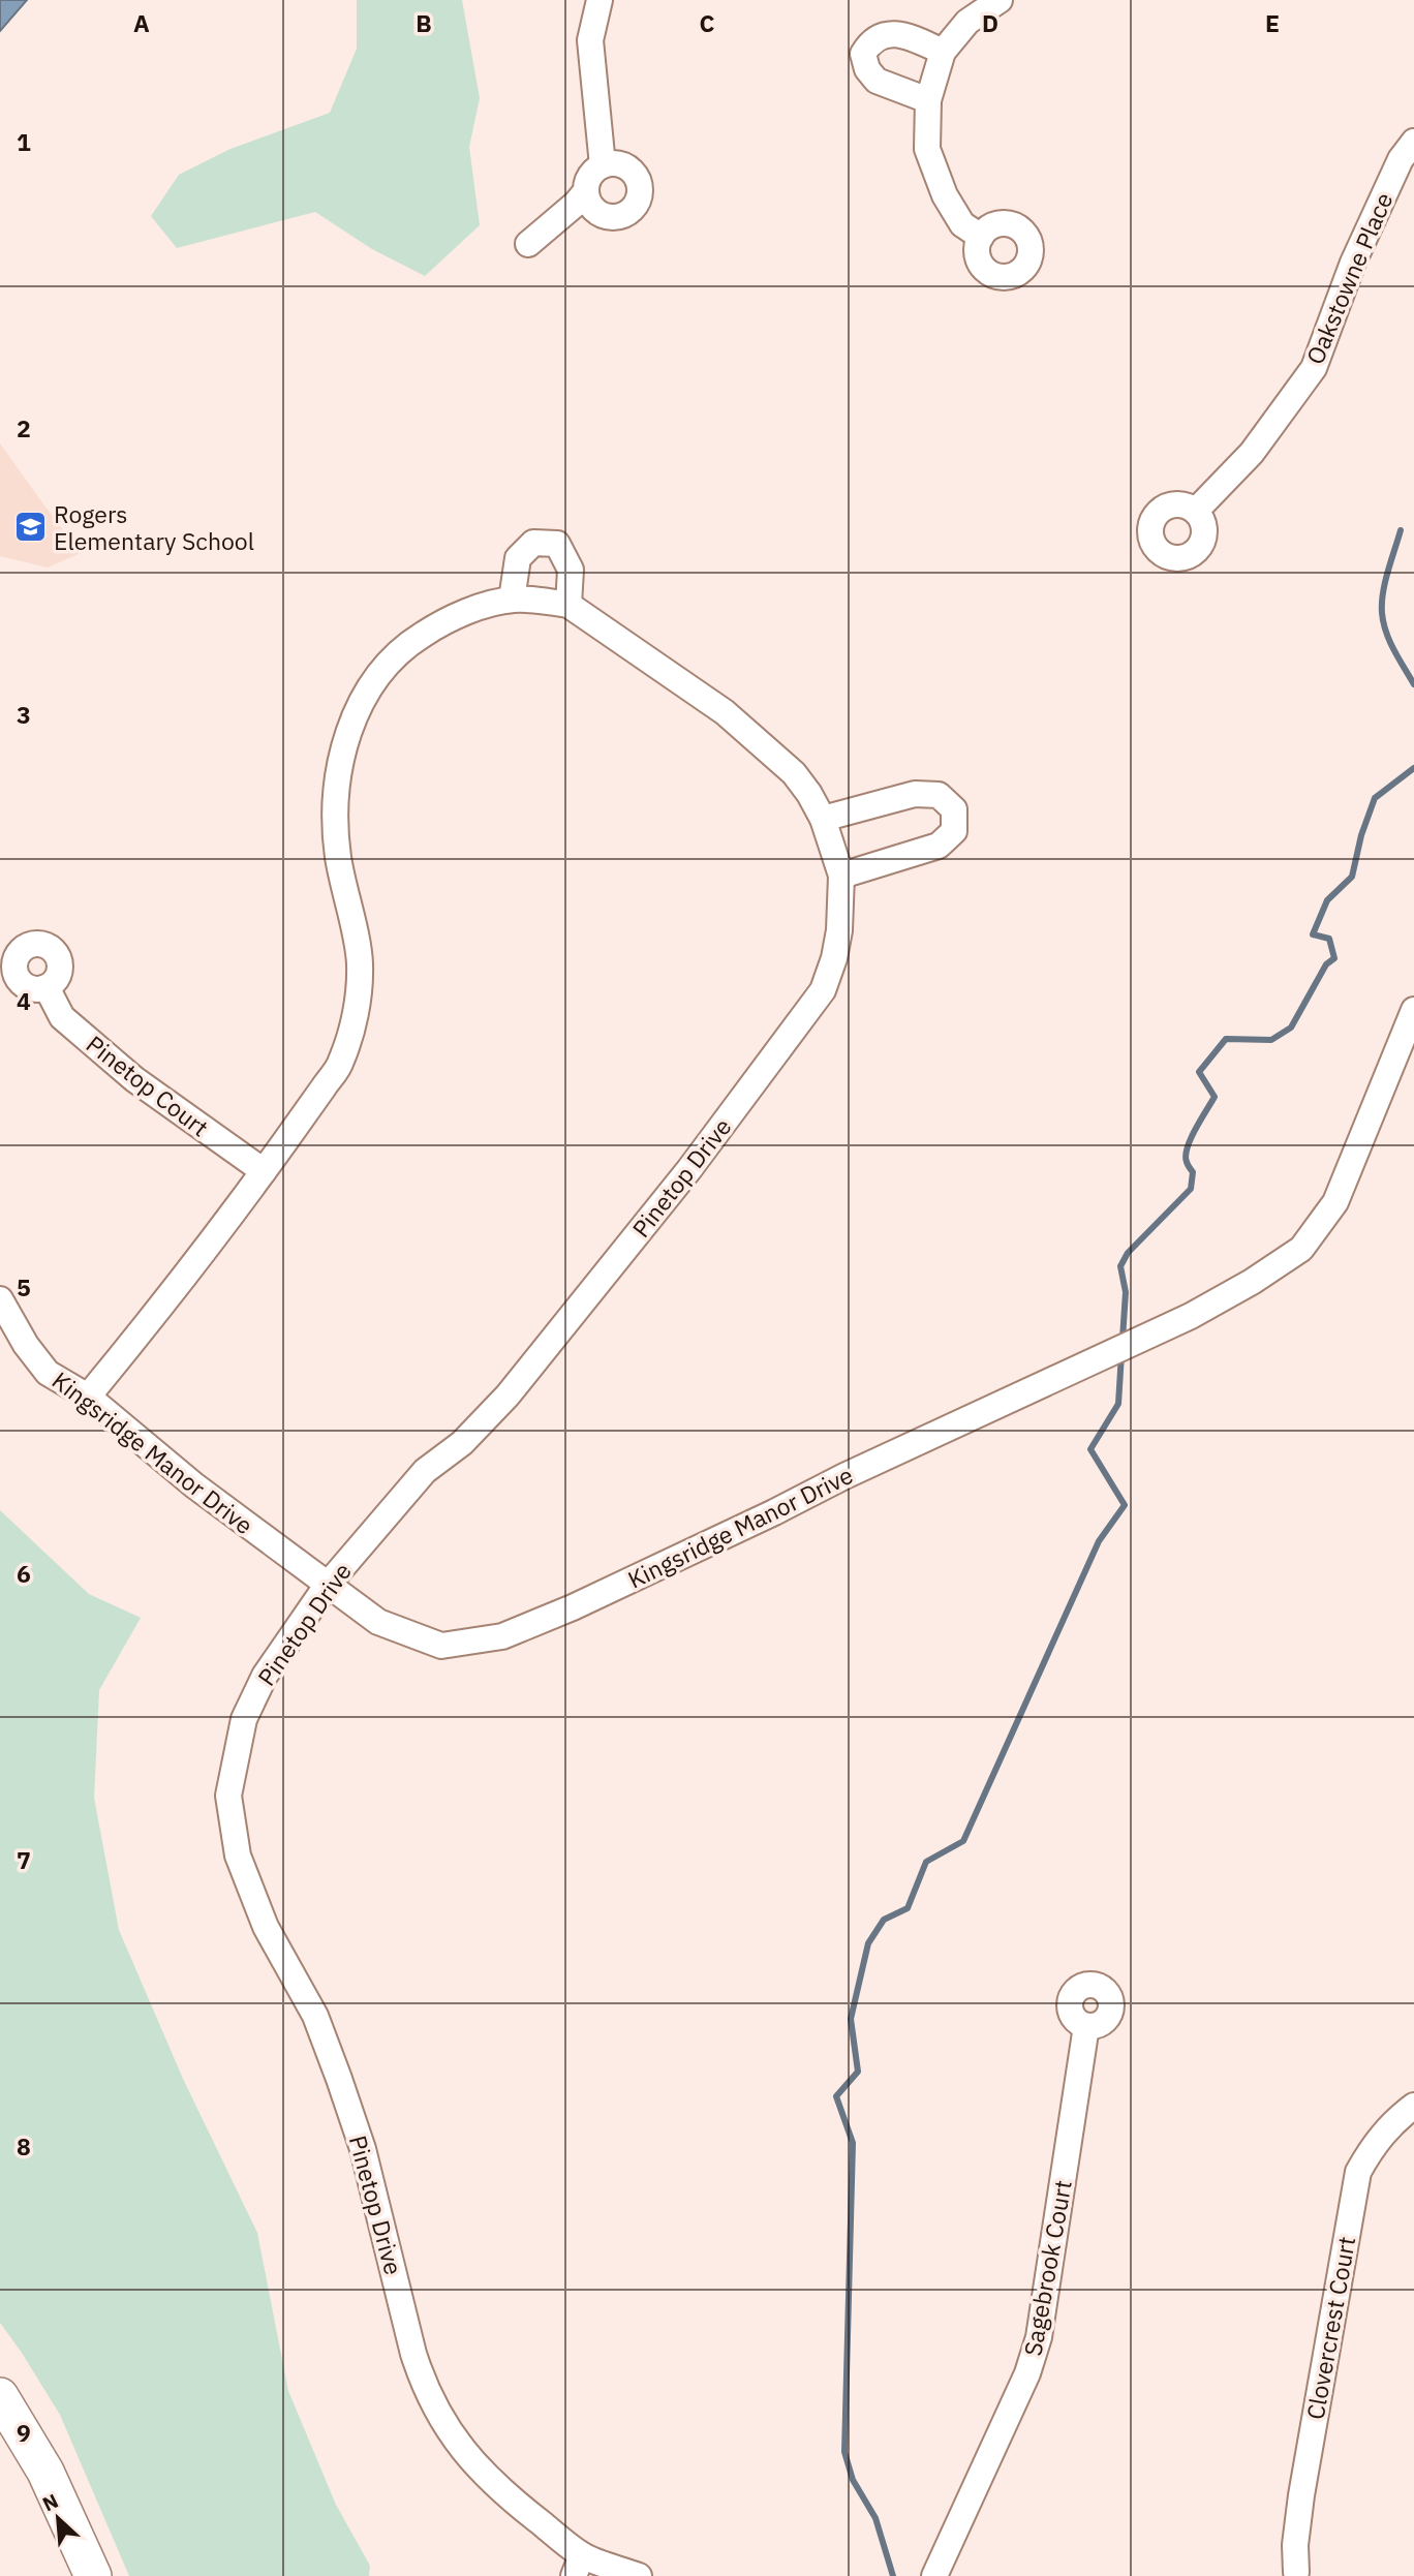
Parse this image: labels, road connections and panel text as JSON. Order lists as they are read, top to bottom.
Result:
{
  "streets": {
    "street": [
      "Oakstowne Place",
      "Pinetop Court",
      "Pinetop Drive",
      "Kingsridge Manor Drive",
      "Sagebrook Court",
      "Clovercrest Court"
    ]
  },
  "crossings": [
    ["Pinetop Court", "Pinetop Drive"],
    ["Pinetop Drive", "Kingsridge Manor Drive"]
  ],
  "places": {
    "school or university": ["Rogers Elementary School"]
  },
  "north": "top left",
  "grid": {
    "columns": [
      "A",
      "B",
      "C",
      "D",
      "E"
    ],
    "rows": [
      "1",
      "2",
      "3",
      "4",
      "5",
      "6",
      "7",
      "8",
      "9"
    ]
  }
}
